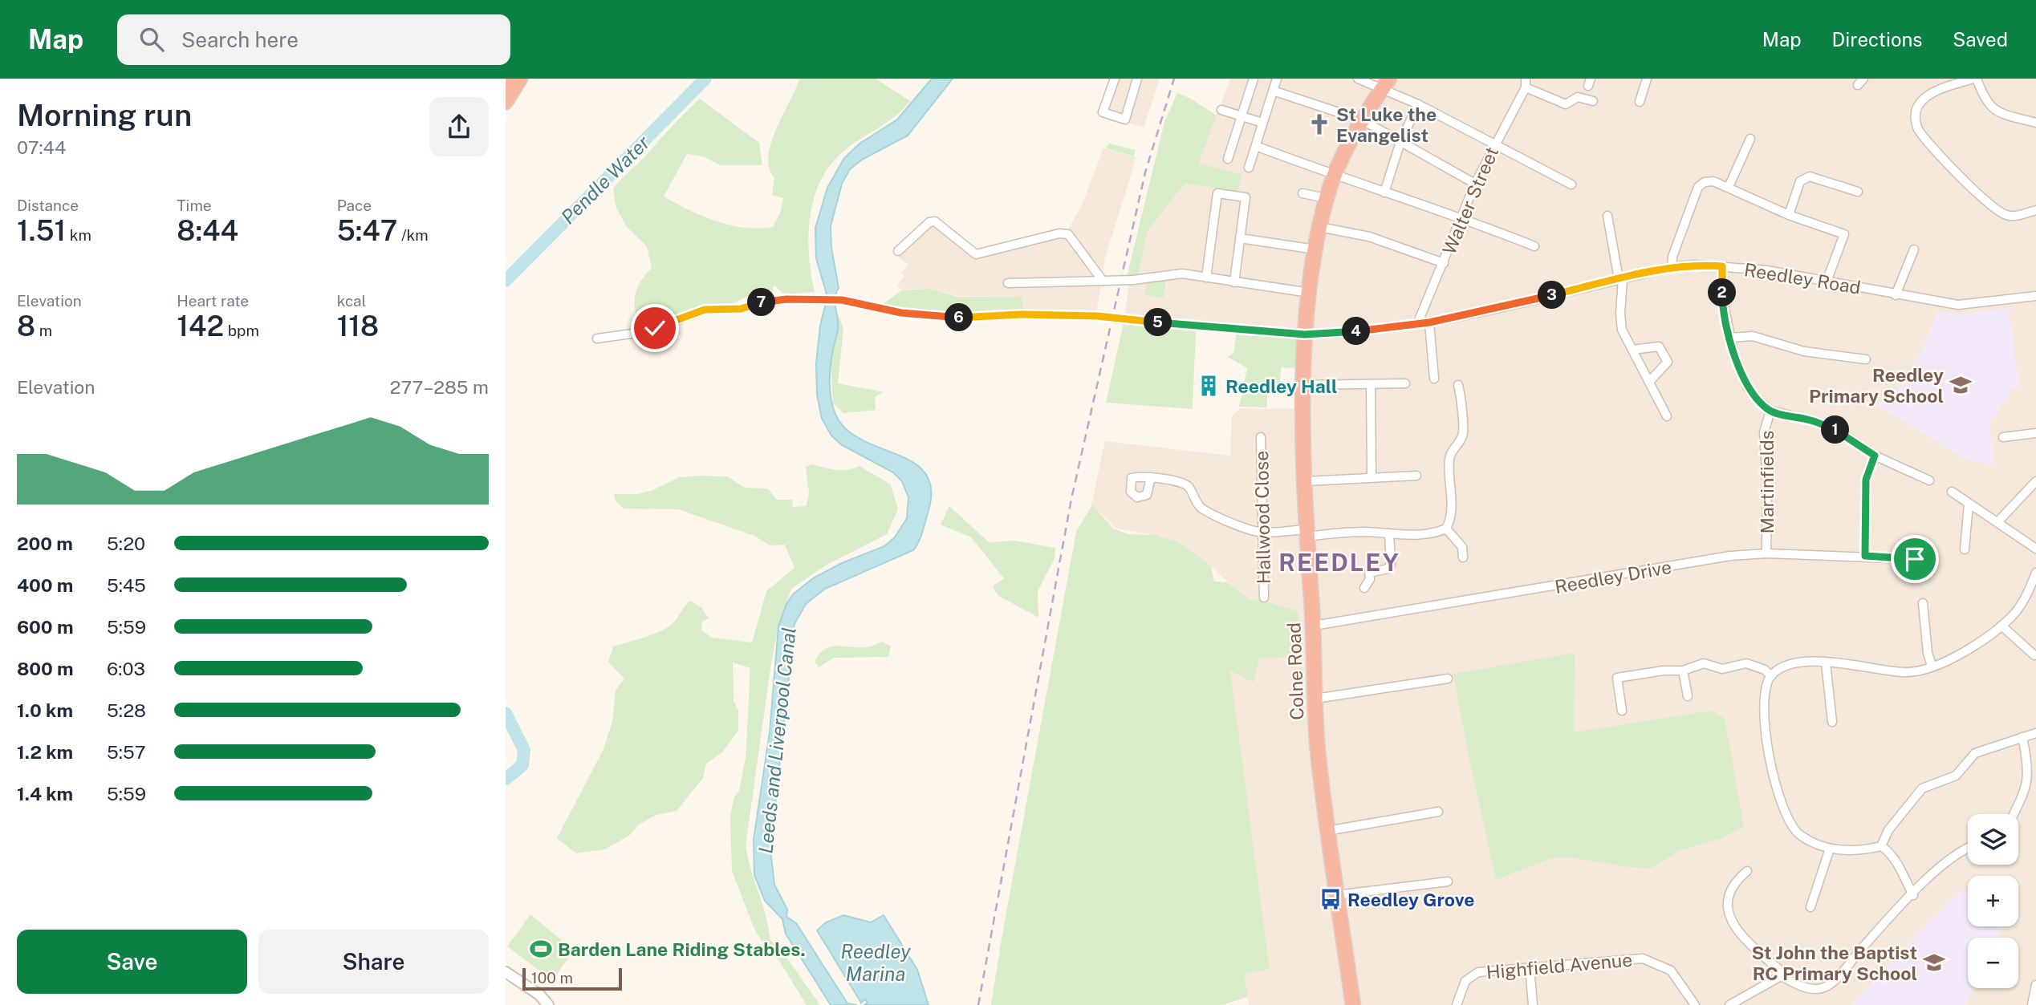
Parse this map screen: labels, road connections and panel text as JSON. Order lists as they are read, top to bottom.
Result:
{
  "streets": {
    "highway": ["Colne Road"],
    "street": [
      "Walter Street",
      "Reedley Road",
      "Martinfields",
      "Hallwood Close",
      "Reedley Drive",
      "Highfield Avenue"
    ]
  },
  "crossings": [
    ["Walter Street", "Reedley Road"],
    ["Reedley Road", "Colne Road"],
    ["Martinfields", "Reedley Drive"],
    ["Reedley Drive", "Colne Road"]
  ],
  "districts": ["REEDLEY"],
  "water": ["Pendle Water", "Leeds and Liverpool Canal", "Reedley Marina"],
  "places": {
    "church": ["St Luke the Evangelist"],
    "school or university": ["Reedley Primary School", "St John the Baptist RC Primary School"],
    "building": ["Reedley Hall"],
    "bus stop": ["Reedley Grove"],
    "sports": ["Barden Lane Riding Stables."]
  },
  "scale_bar": "100 m",
  "page": {
    "header": "Map",
    "search": "Search here",
    "nav": ["Map", "Directions", "Saved"],
    "heading": ["Morning run", "07:44"],
    "stats": [
      ["Distance", "1.51 km"],
      ["Time", "8:44"],
      ["Pace", "5:47 /km"],
      ["Elevation", "8 m"],
      ["Heart rate", "142 bpm"],
      ["kcal", "118"]
    ],
    "pins": [
      "2",
      "3",
      "7",
      "6",
      "5",
      "4",
      "1"
    ],
    "chart": ["Elevation", "277–285 m"],
    "list": [
      {
        "name": "200 m",
        "note": "5:20"
      },
      {
        "name": "400 m",
        "note": "5:45"
      },
      {
        "name": "600 m",
        "note": "5:59"
      },
      {
        "name": "800 m",
        "note": "6:03"
      },
      {
        "name": "1.0 km",
        "note": "5:28"
      },
      {
        "name": "1.2 km",
        "note": "5:57"
      },
      {
        "name": "1.4 km",
        "note": "5:59"
      }
    ],
    "map_buttons": ["+", "−"],
    "buttons": ["Save", "Share"],
    "scale": "100 m"
  }
}
